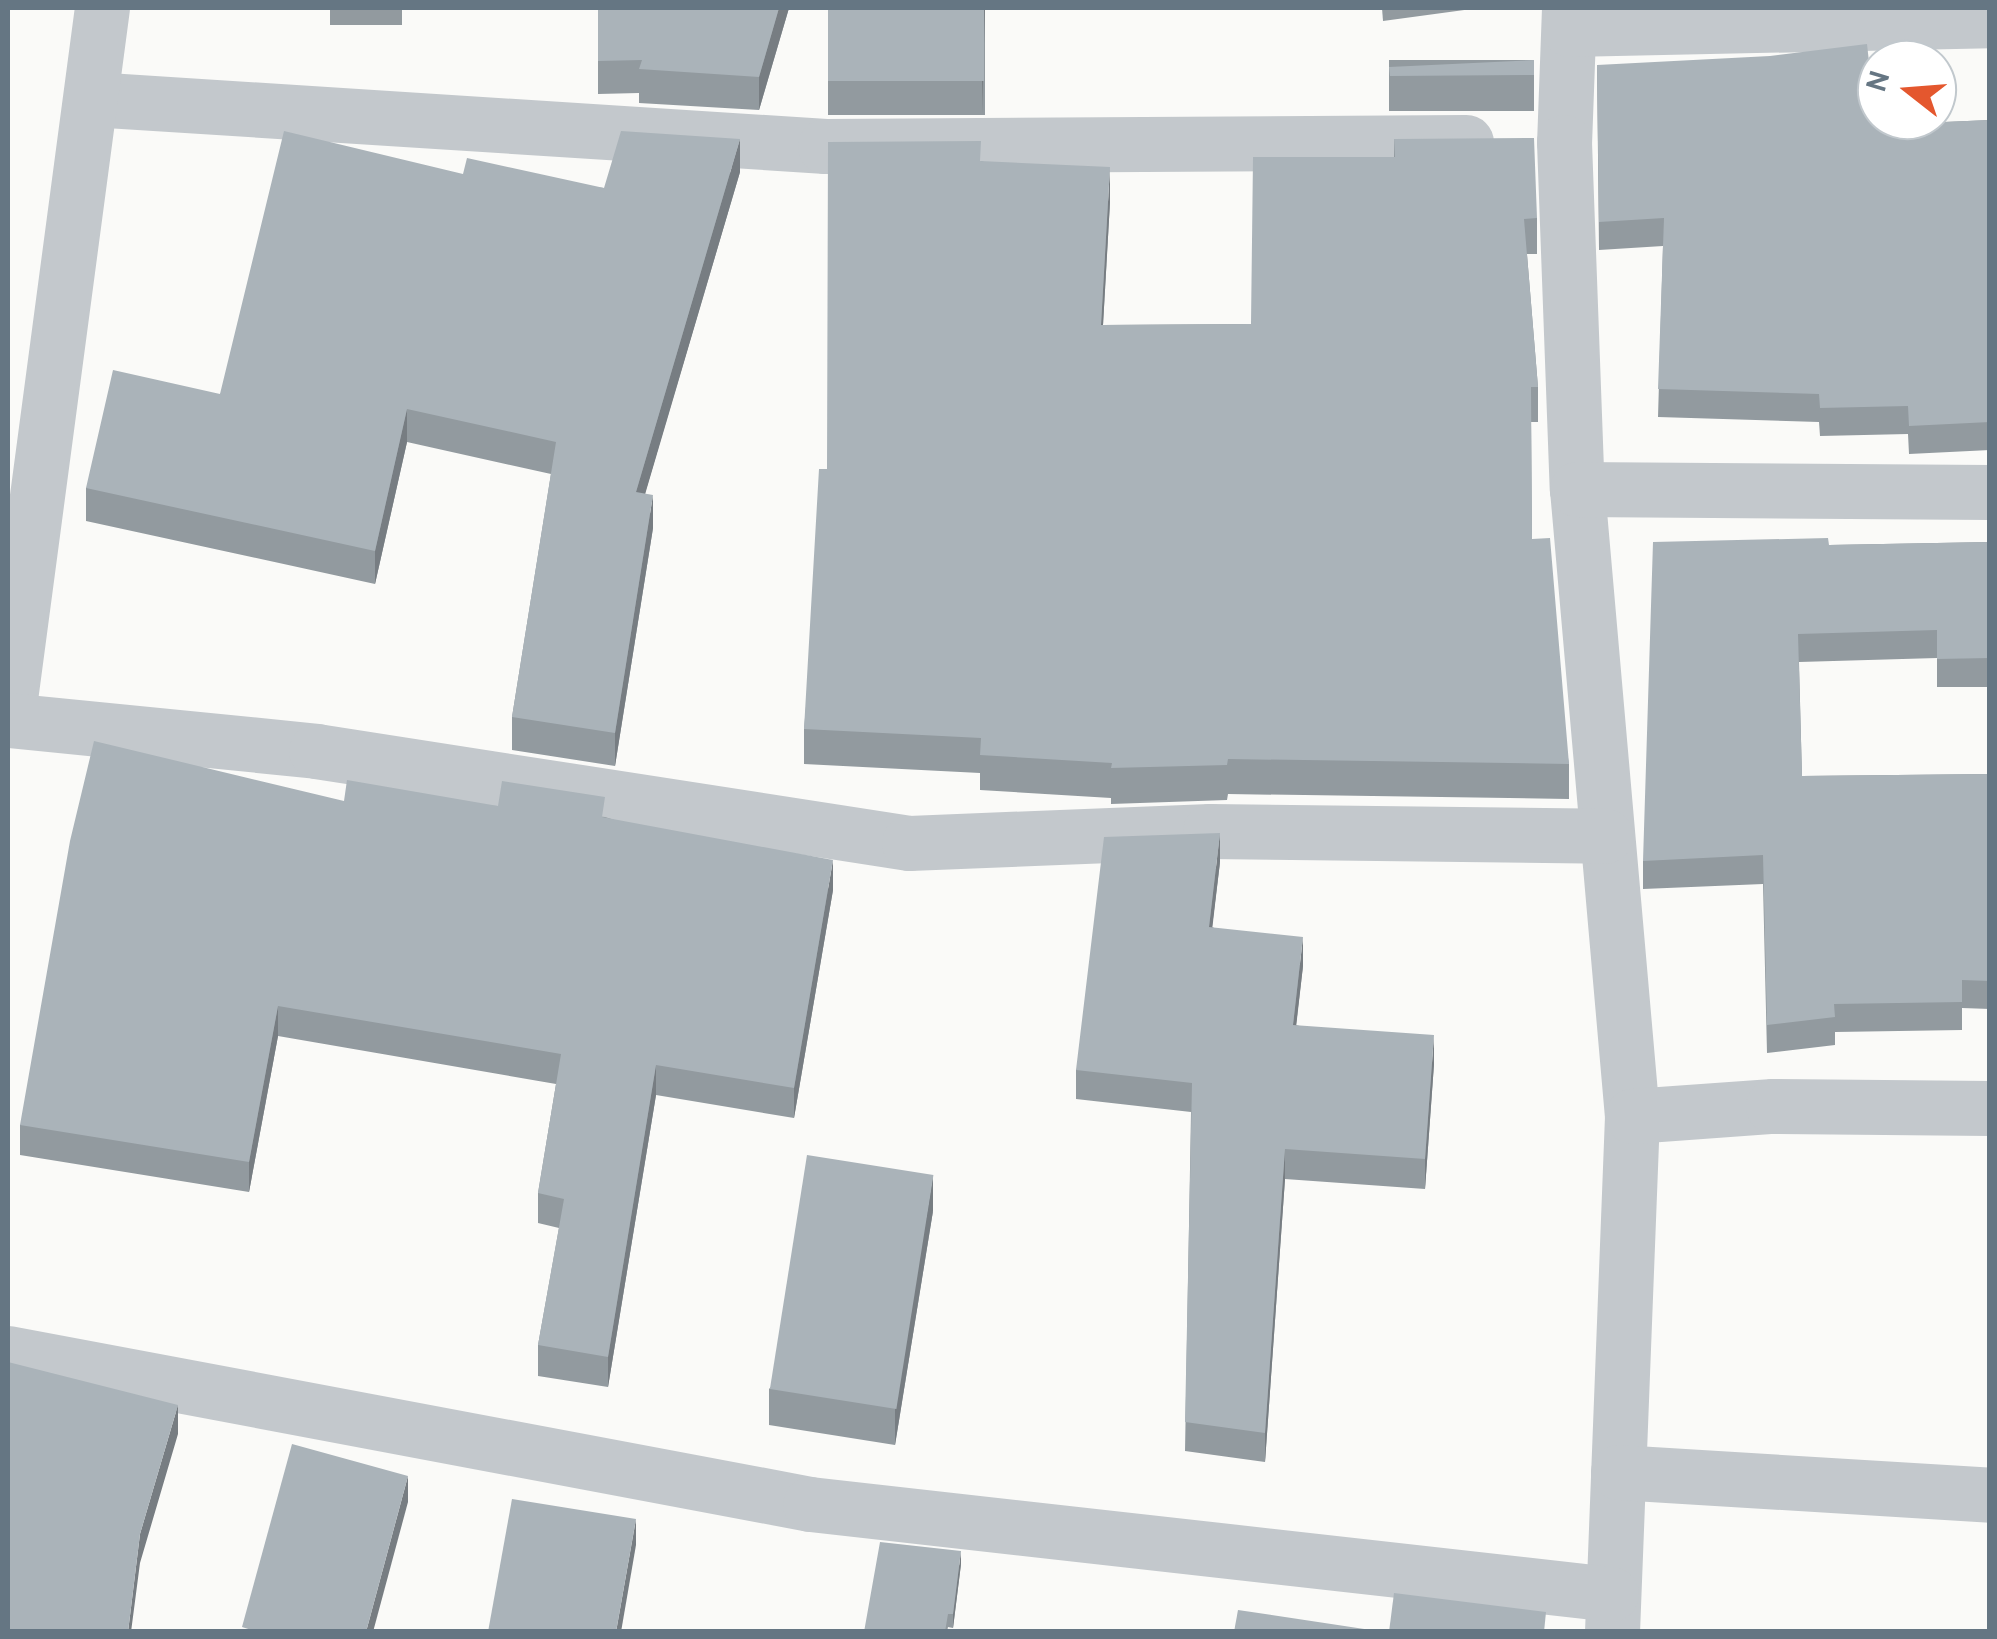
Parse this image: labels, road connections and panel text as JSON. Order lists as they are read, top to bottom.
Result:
{
  "north": "left"
}
